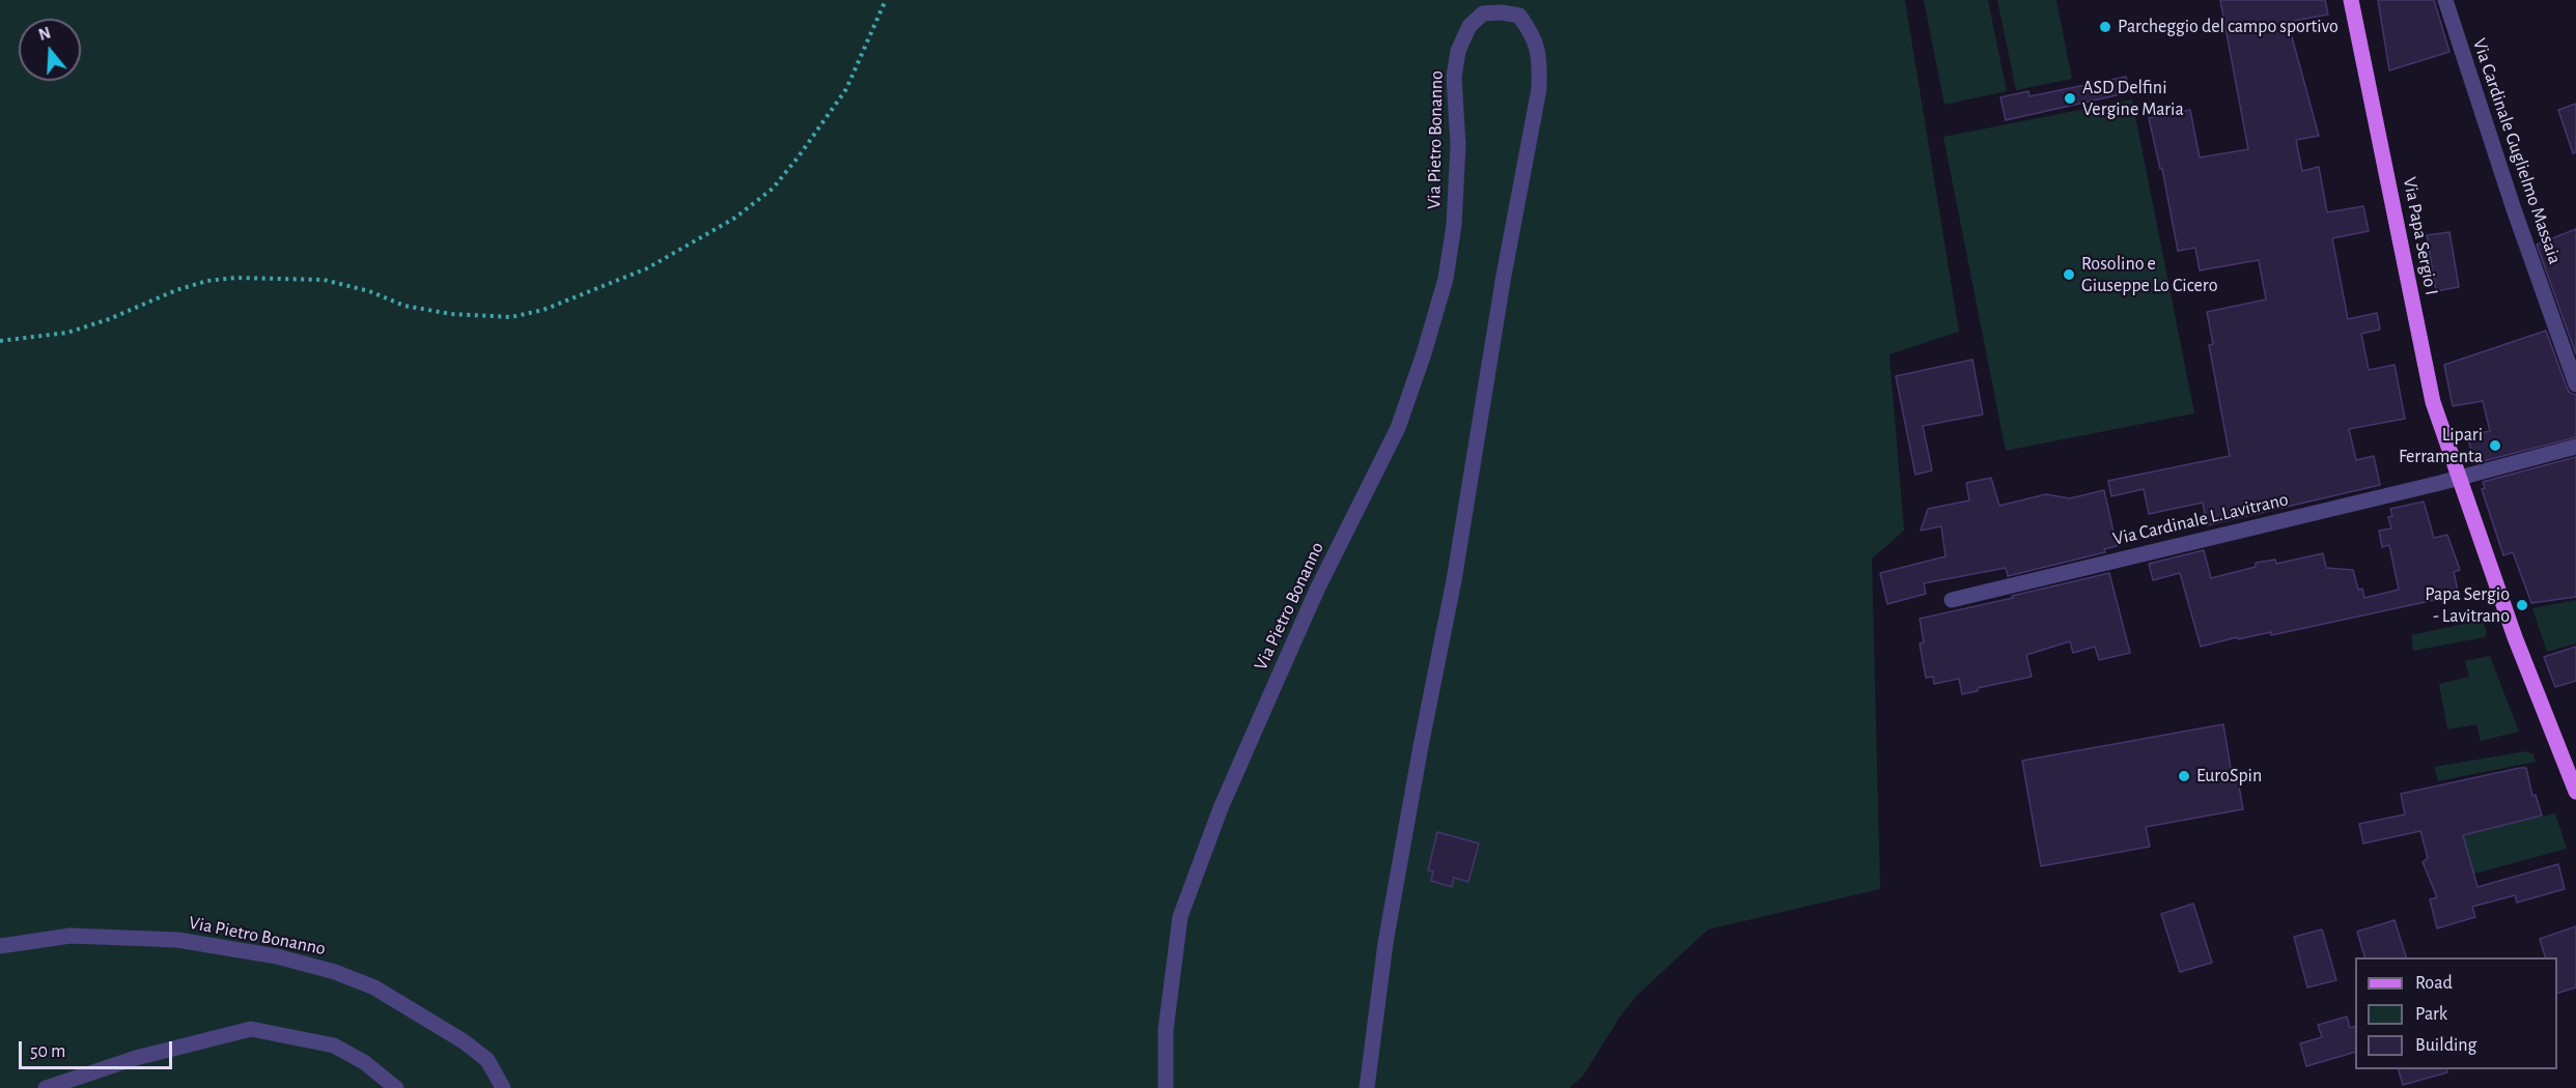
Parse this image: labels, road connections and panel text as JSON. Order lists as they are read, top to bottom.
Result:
{
  "streets": {
    "main road": ["Via Papa Sergio I"],
    "street": ["Via Pietro Bonanno", "Via Cardinale Guglielmo Massaia", "Via Cardinale L.Lavitrano"]
  },
  "crossings": [
    ["Via Papa Sergio I", "Via Cardinale L.Lavitrano"]
  ],
  "places": [
    "Parcheggio del campo sportivo",
    "ASD Delfini Vergine Maria",
    "Rosolino e Giuseppe Lo Cicero",
    "Lipari Ferramenta",
    "Papa Sergio - Lavitrano",
    "EuroSpin"
  ],
  "legend": ["Road", "Park", "Building"],
  "scale_bar": "50 m",
  "north": "top"
}
